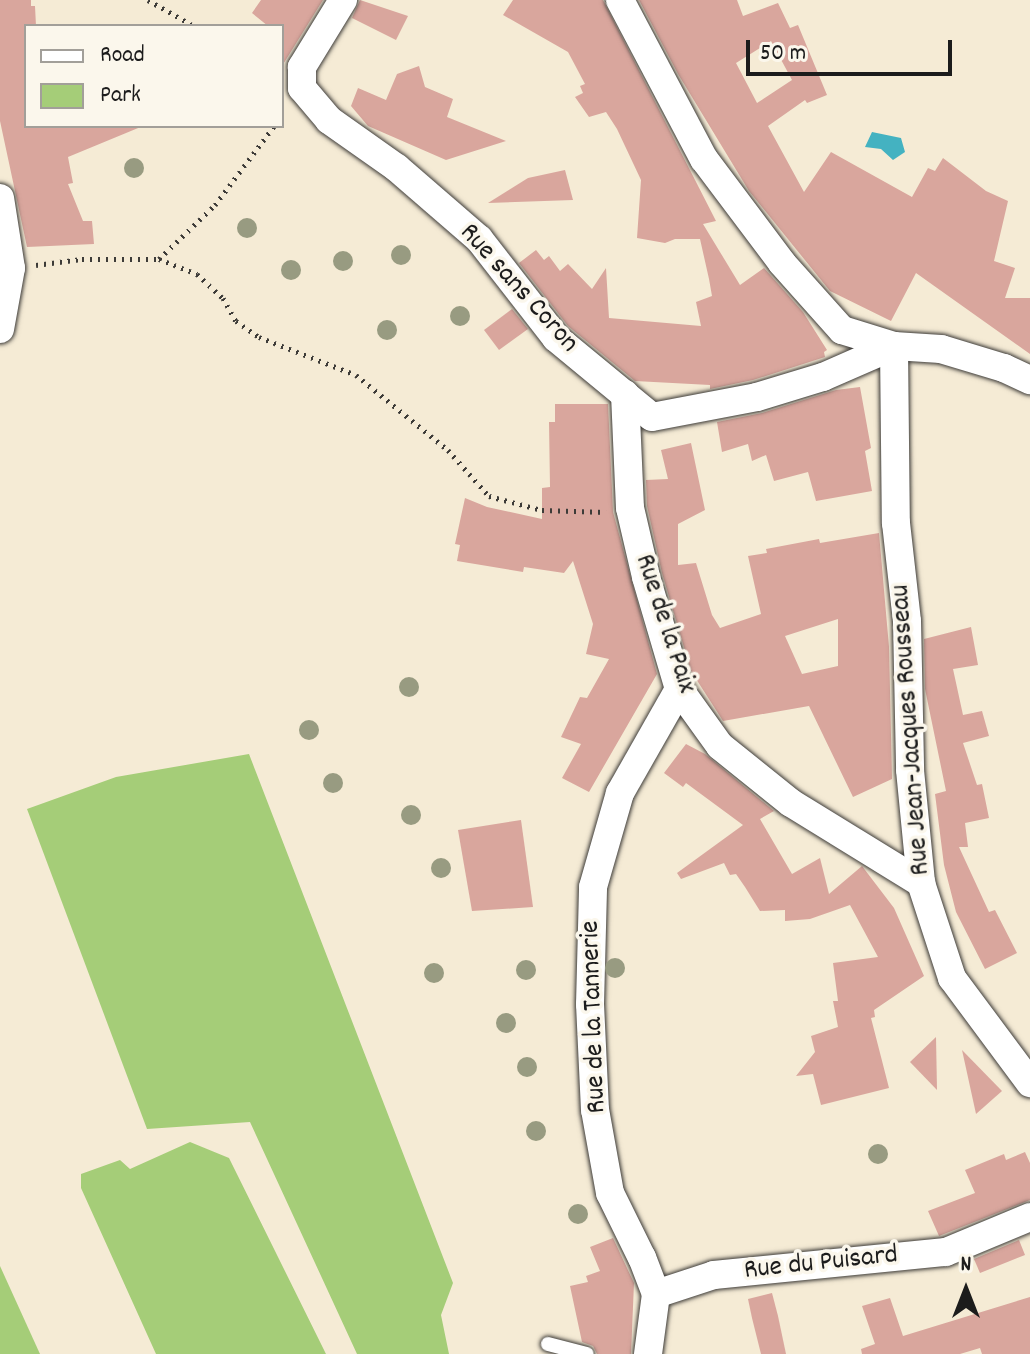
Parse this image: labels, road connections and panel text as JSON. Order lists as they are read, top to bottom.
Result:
{
  "streets": {
    "street": [
      "Rue sans Coron",
      "Rue de la Paix",
      "Rue Jean-Jacques Rousseau",
      "Rue de la Tannerie",
      "Rue du Puisard"
    ]
  },
  "crossings": [
    ["Rue sans Coron", "Rue de la Paix"],
    ["Rue sans Coron", "Rue Jean-Jacques Rousseau"],
    ["Rue de la Paix", "Rue Jean-Jacques Rousseau"],
    ["Rue de la Paix", "Rue de la Tannerie"],
    ["Rue de la Tannerie", "Rue du Puisard"]
  ],
  "legend": ["Road", "Park"],
  "scale_bar": "50 m",
  "north": "top"
}
